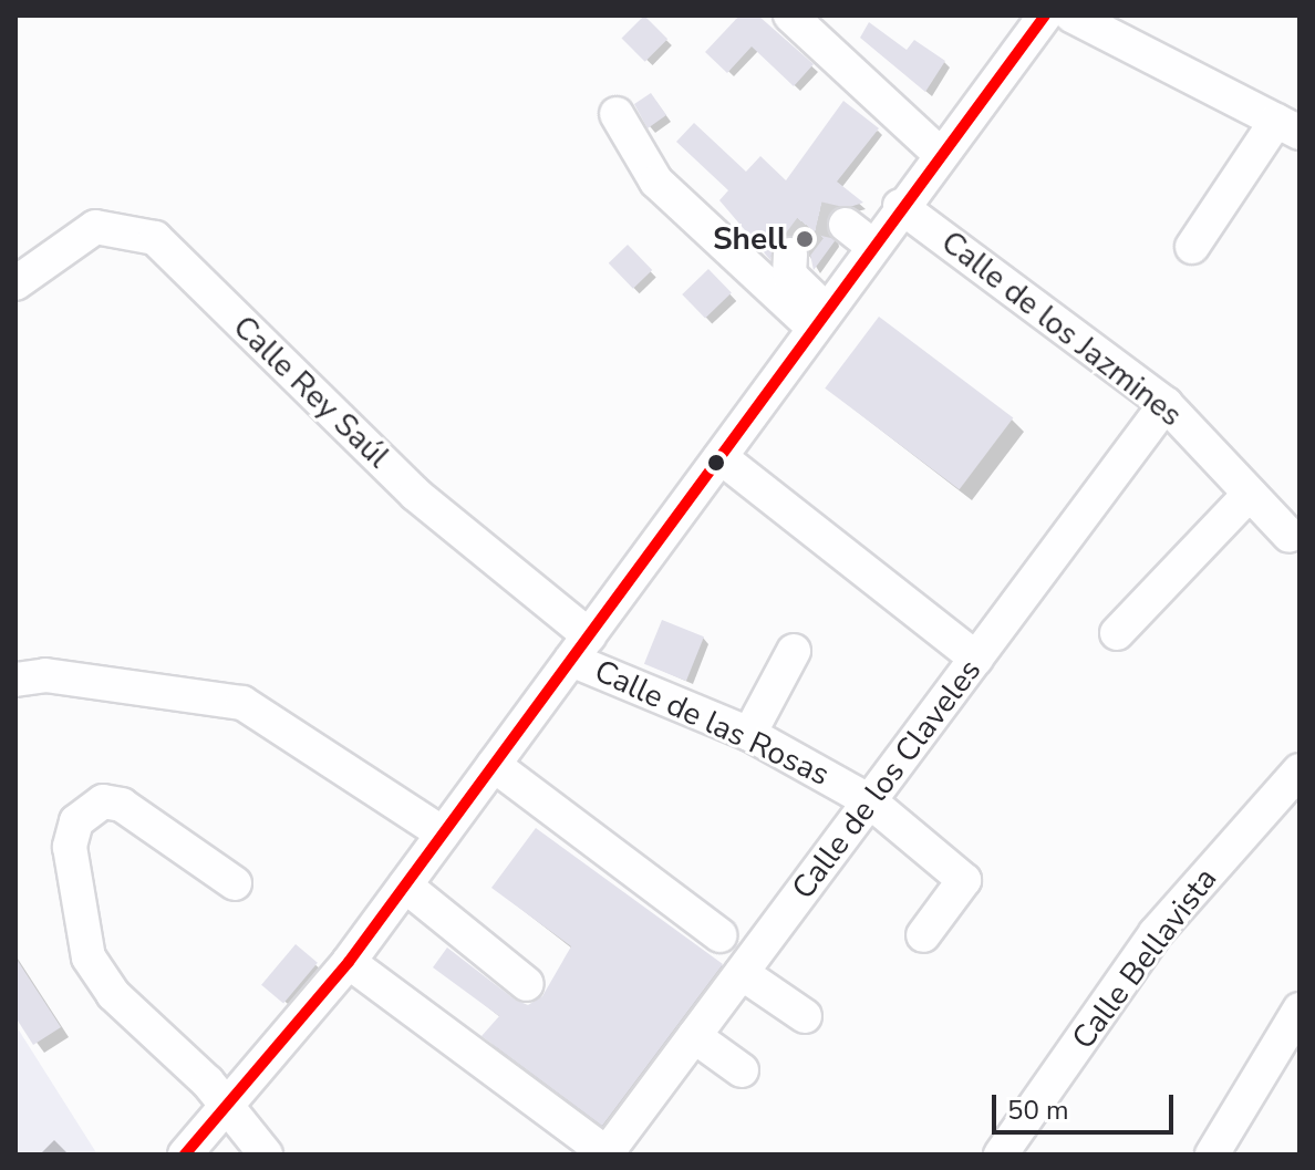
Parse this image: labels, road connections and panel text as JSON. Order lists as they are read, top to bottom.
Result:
{
  "streets": {
    "street": [
      "Calle de los Jazmines",
      "Calle Rey Saúl",
      "Calle de las Rosas",
      "Calle de los Claveles",
      "Calle Bellavista"
    ]
  },
  "crossings": [
    ["Calle de los Jazmines", "Calle de los Claveles"],
    ["Calle Rey Saúl", "Calle de las Rosas"],
    ["Calle de las Rosas", "Calle de los Claveles"]
  ],
  "places": ["Shell"],
  "scale_bar": "50 m"
}
